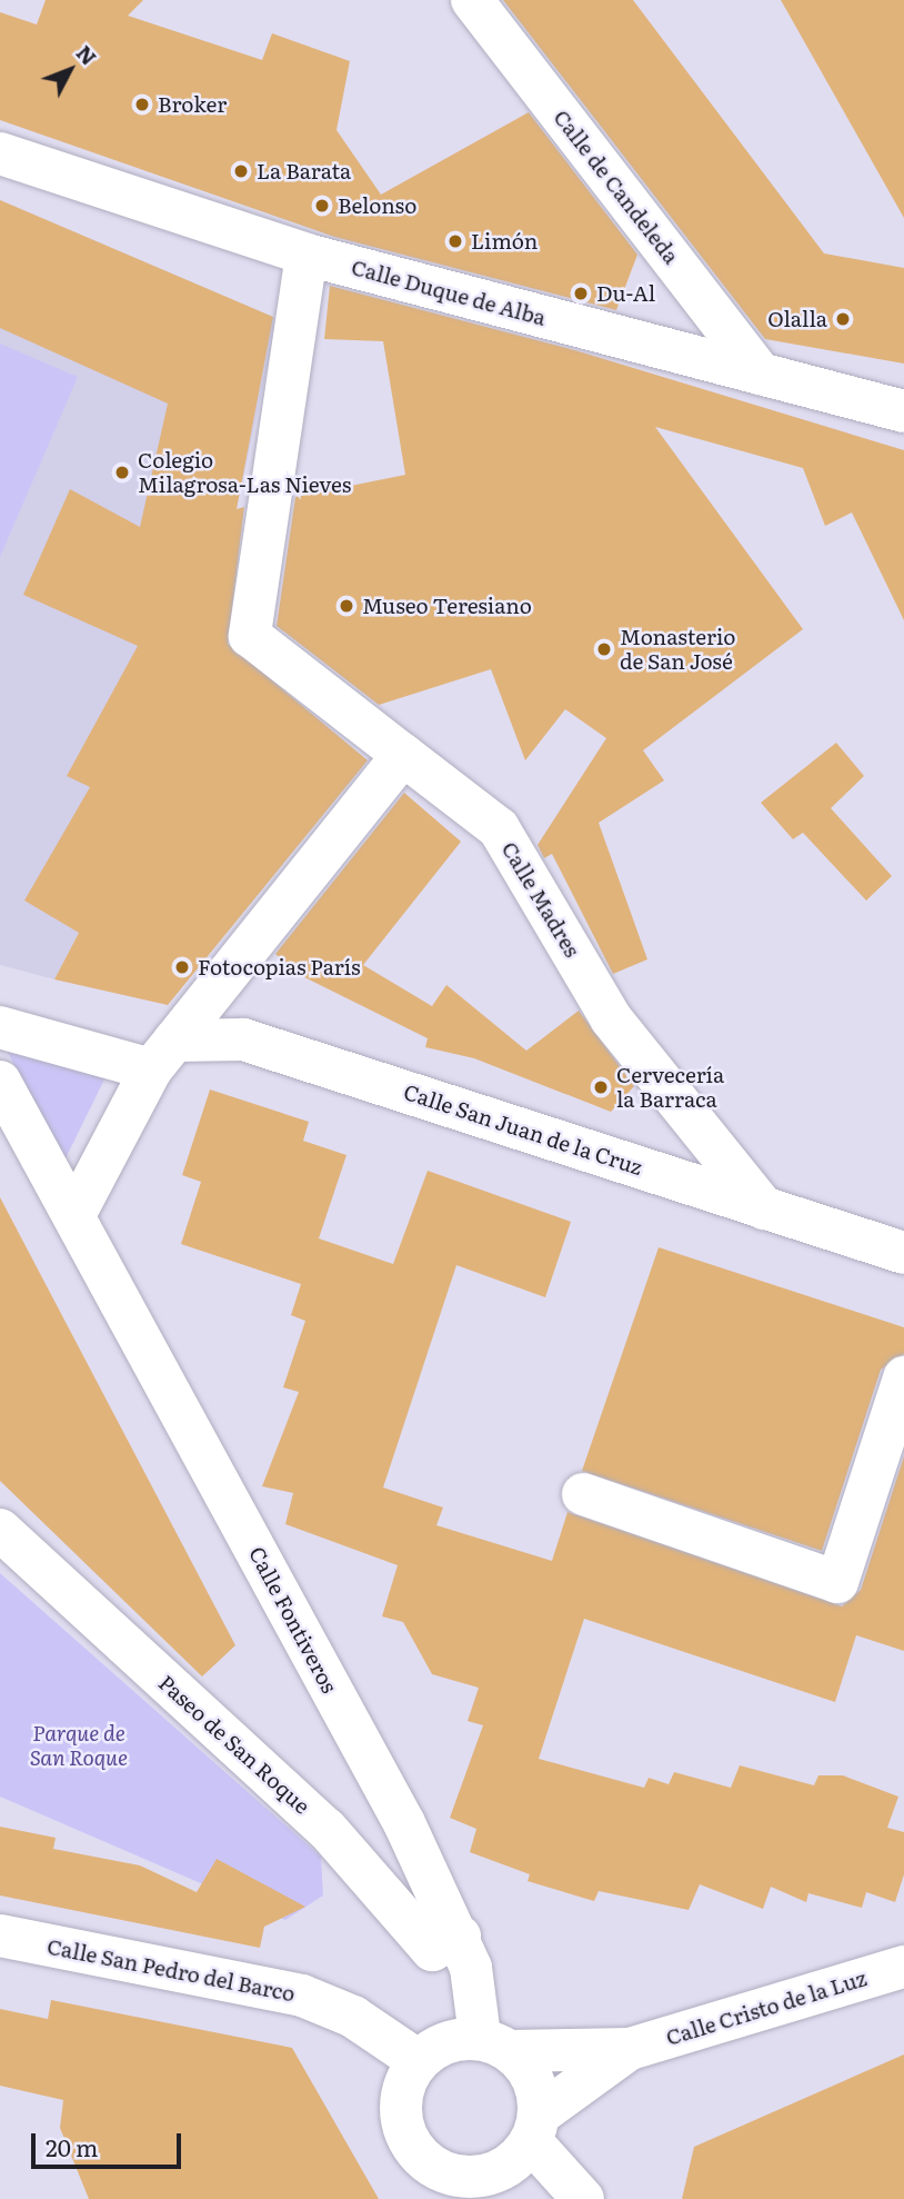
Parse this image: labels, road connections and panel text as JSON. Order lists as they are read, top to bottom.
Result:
{
  "streets": {
    "street": [
      "Calle de Candeleda",
      "Calle Duque de Alba",
      "Calle Madres",
      "Calle San Juan de la Cruz",
      "Calle Fontiveros",
      "Paseo de San Roque",
      "Calle San Pedro del Barco",
      "Calle Cristo de la Luz"
    ]
  },
  "crossings": [
    ["Calle de Candeleda", "Calle Duque de Alba"],
    ["Calle Duque de Alba", "Calle Madres"],
    ["Calle Madres", "Calle San Juan de la Cruz"],
    ["Calle Fontiveros", "Paseo de San Roque"],
    ["Calle Fontiveros", "Calle San Pedro del Barco"],
    ["Calle Fontiveros", "Calle Cristo de la Luz"],
    ["Calle San Pedro del Barco", "Calle Cristo de la Luz"]
  ],
  "parks": ["Parque de San Roque"],
  "places": [
    "Broker",
    "La Barata",
    "Belonso",
    "Limón",
    "Du-Al",
    "Olalla",
    "Colegio Milagrosa-Las Nieves",
    "Museo Teresiano",
    "Monasterio de San José",
    "Fotocopias París",
    "Cervecería la Barraca"
  ],
  "scale_bar": "20 m",
  "north": "top right"
}
